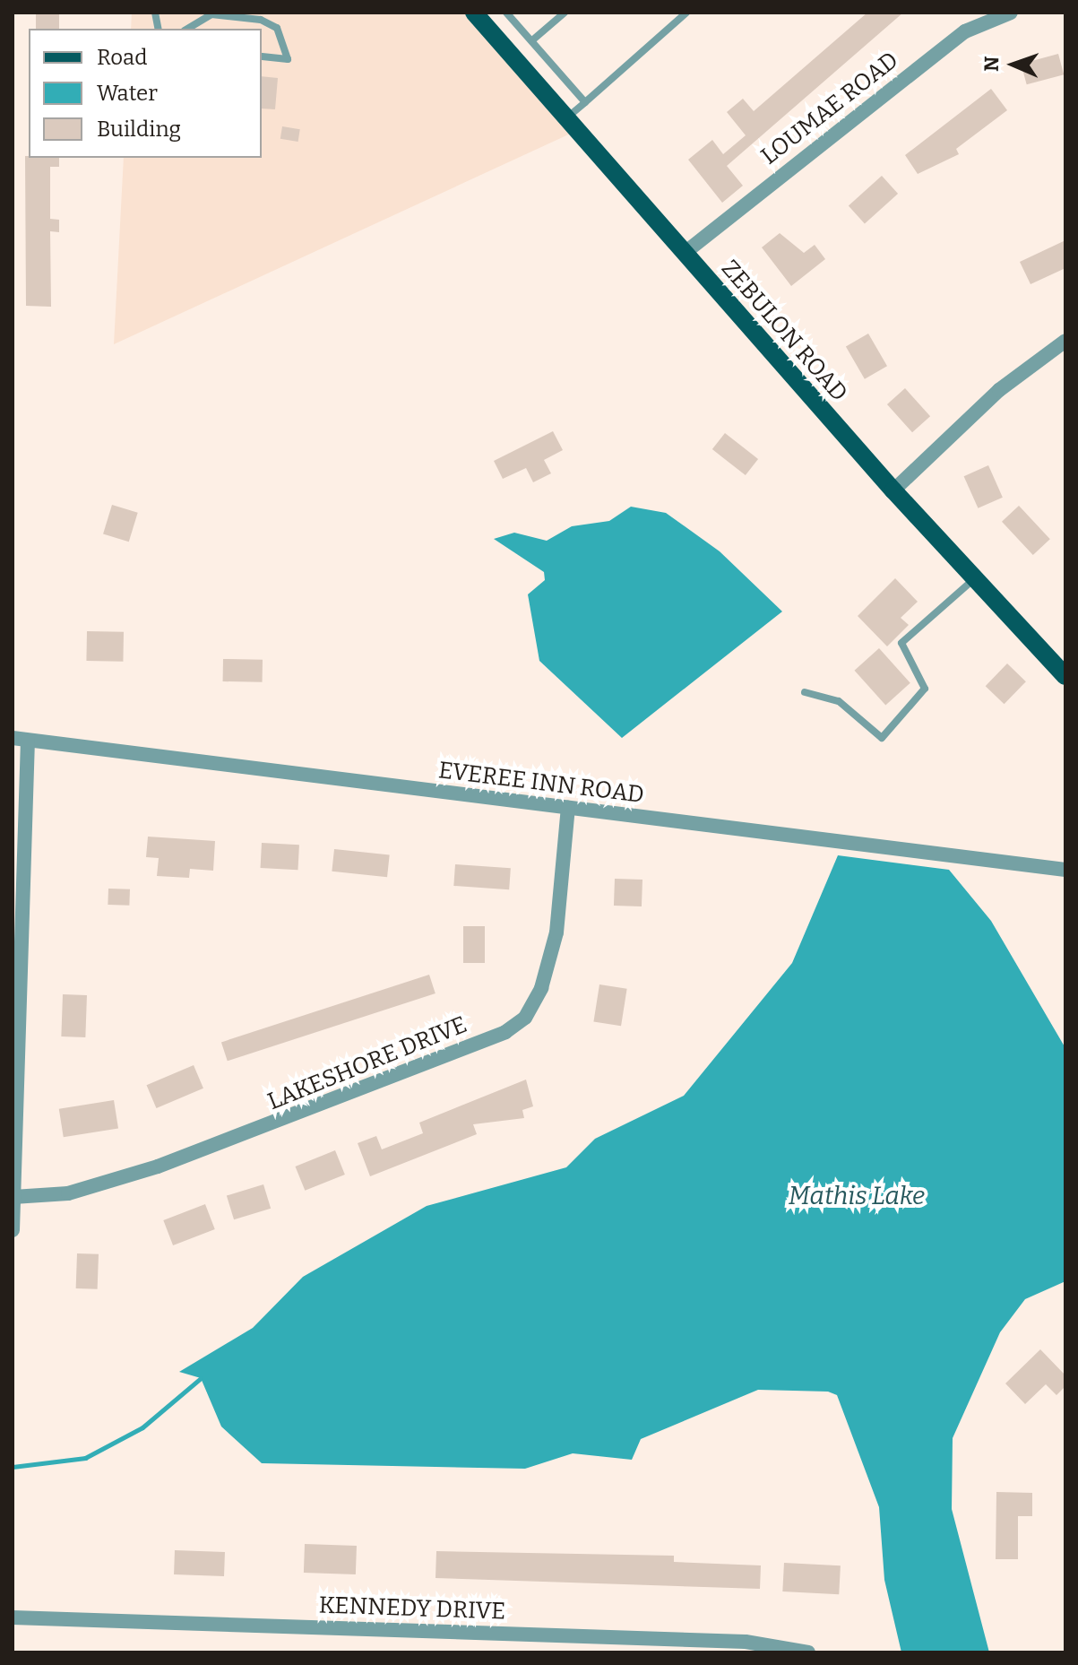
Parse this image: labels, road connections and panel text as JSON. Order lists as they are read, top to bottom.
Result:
{
  "streets": {
    "main road": ["ZEBULON ROAD"],
    "street": [
      "LOUMAE ROAD",
      "EVEREE INN ROAD",
      "LAKESHORE DRIVE",
      "KENNEDY DRIVE"
    ]
  },
  "crossings": [
    ["LOUMAE ROAD", "ZEBULON ROAD"],
    ["EVEREE INN ROAD", "LAKESHORE DRIVE"]
  ],
  "water": ["Mathis Lake"],
  "legend": ["Road", "Water", "Building"],
  "north": "left"
}
